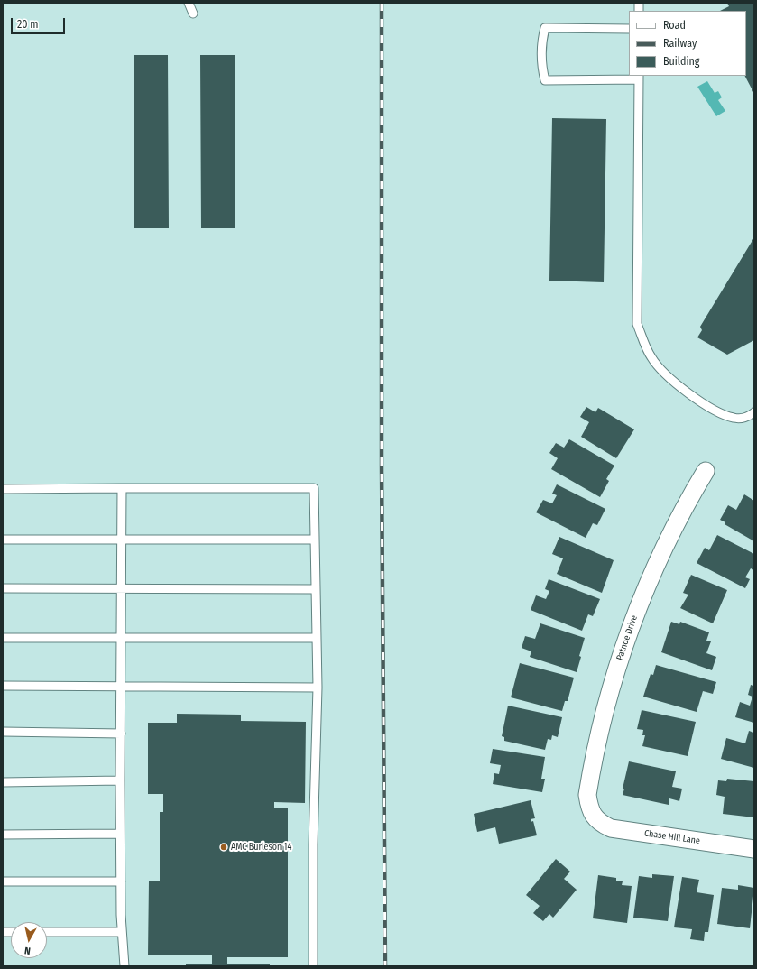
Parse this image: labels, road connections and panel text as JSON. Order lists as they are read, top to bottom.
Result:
{
  "streets": {
    "street": ["Patnoe Drive", "Chase Hill Lane"]
  },
  "crossings": [
    ["Patnoe Drive", "Chase Hill Lane"]
  ],
  "places": ["AMC Burleson 14"],
  "legend": ["Road", "Railway", "Building"],
  "scale_bar": "20 m",
  "north": "bottom"
}
